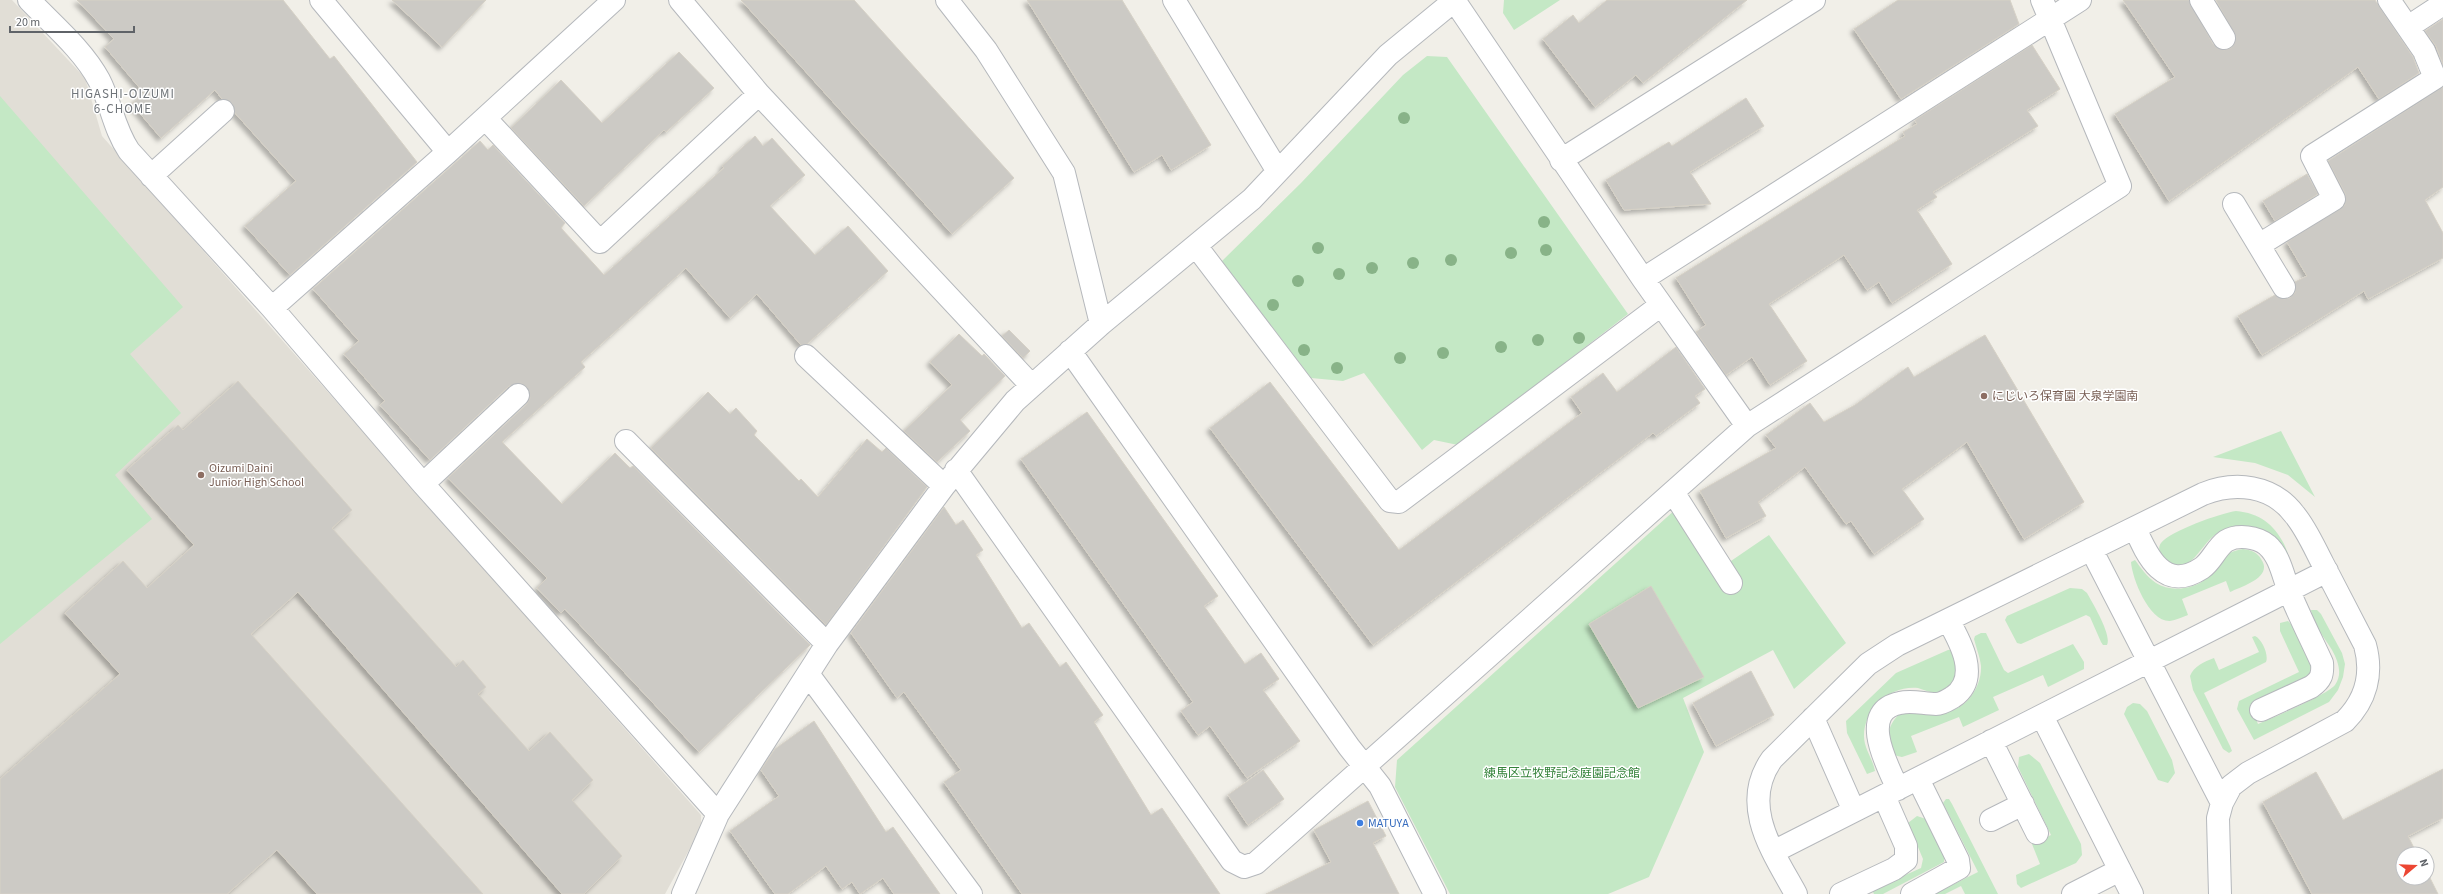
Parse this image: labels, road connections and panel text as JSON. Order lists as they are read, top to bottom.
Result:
{
  "districts": ["HIGASHI-OIZUMI 6-CHOME"],
  "parks": ["練馬区立牧野記念庭園記念館"],
  "places": ["にじいろ保育園 大泉学園南", "Oizumi Daini Junior High School", "MATUYA"],
  "scale_bar": "20 m",
  "north": "right"
}
